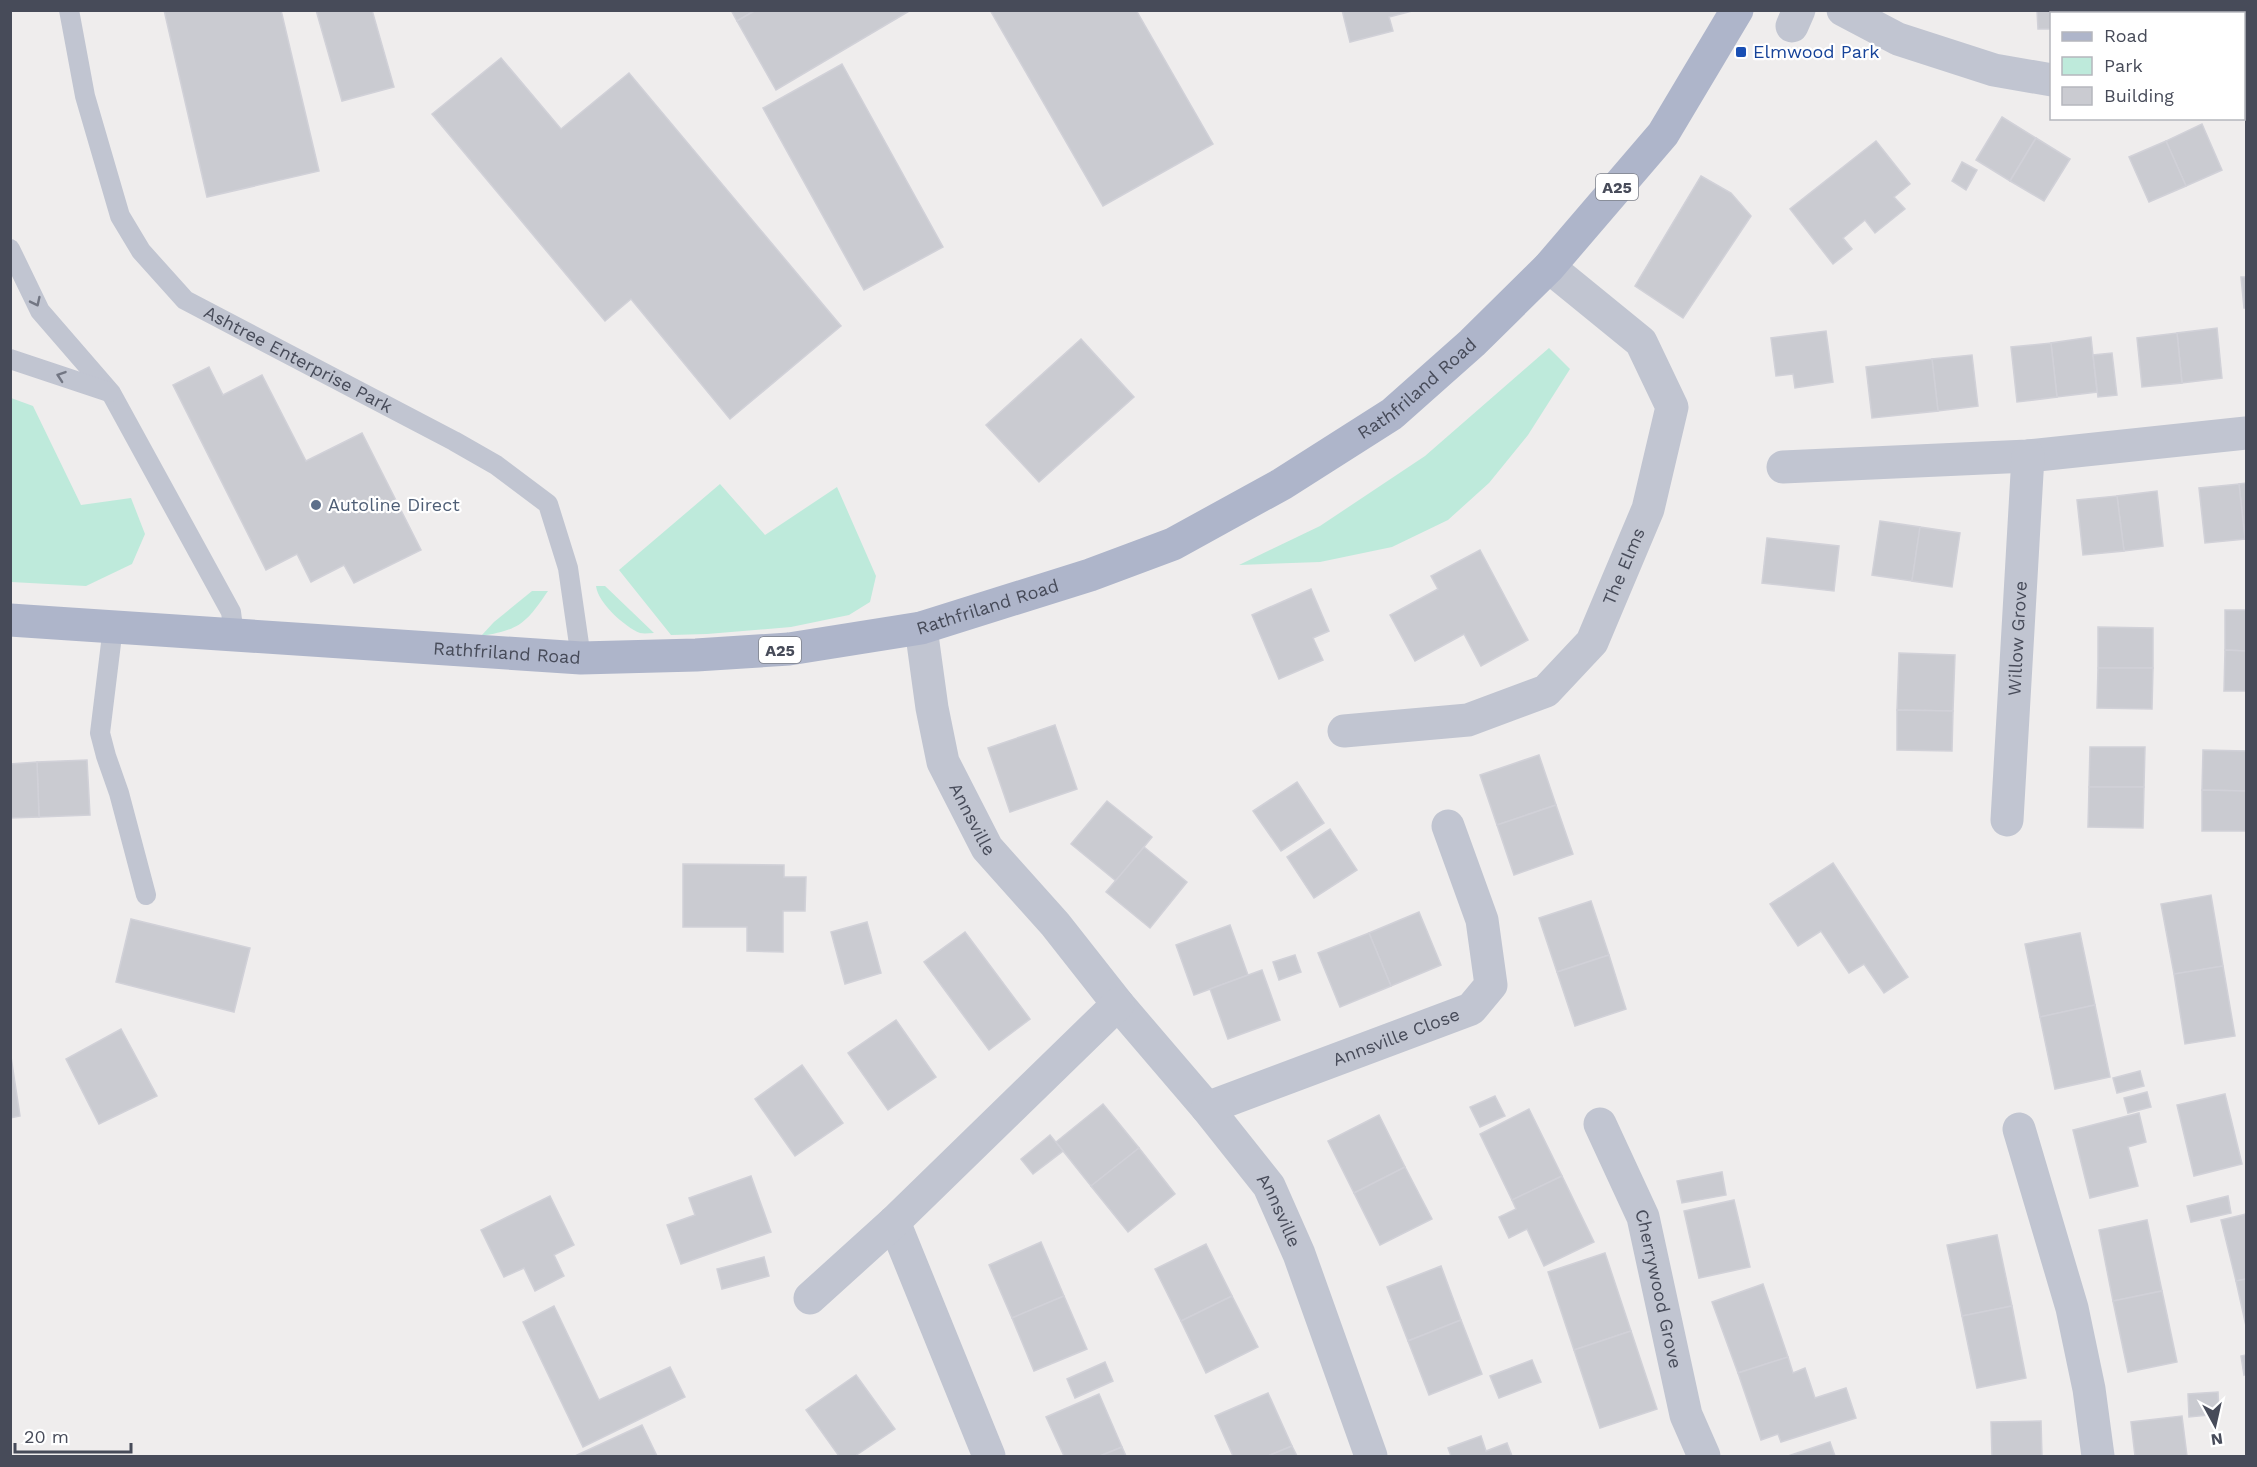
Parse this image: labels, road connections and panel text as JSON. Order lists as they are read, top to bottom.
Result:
{
  "streets": {
    "main road": ["A25", "Rathfriland Road"],
    "street": [
      "The Elms",
      "Willow Grove",
      "Annsville",
      "Annsville Close",
      "Cherrywood Grove"
    ],
    "lane": ["Ashtree Enterprise Park"]
  },
  "crossings": [
    ["Ashtree Enterprise Park", "Rathfriland Road"],
    ["Rathfriland Road", "The Elms"],
    ["Rathfriland Road", "Annsville"],
    ["Annsville", "Annsville Close"]
  ],
  "places": {
    "transit": ["Elmwood Park"],
    "other": ["Autoline Direct"]
  },
  "legend": ["Road", "Park", "Building"],
  "scale_bar": "20 m",
  "north": "bottom"
}
